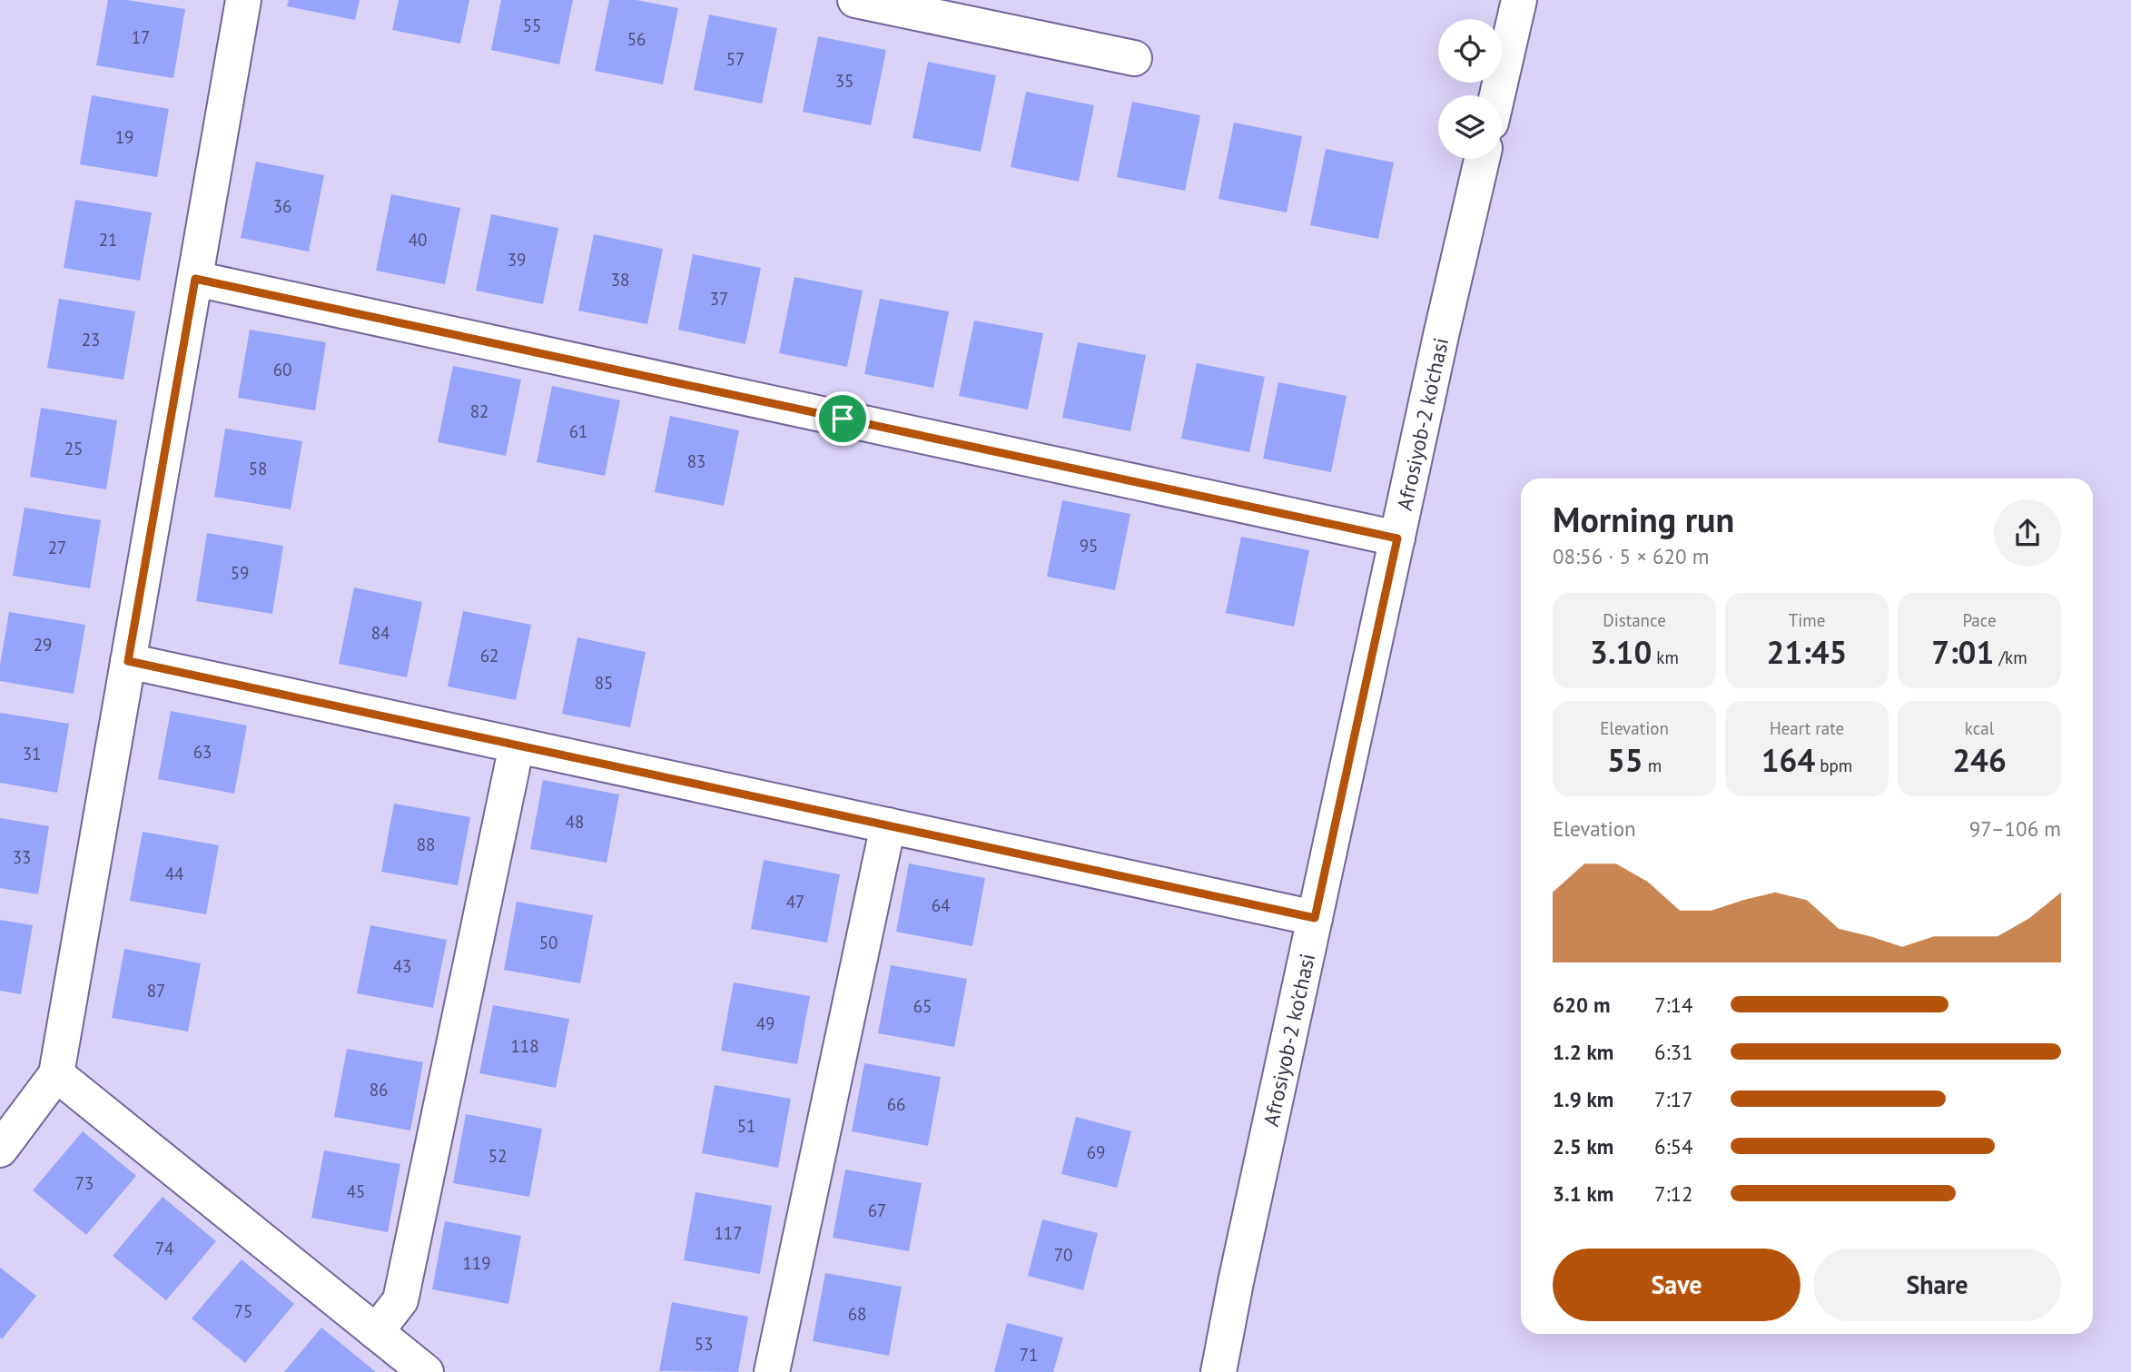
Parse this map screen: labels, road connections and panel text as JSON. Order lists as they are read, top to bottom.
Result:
{
  "streets": {
    "street": ["Afrosiyob-2 ko'chasi"]
  },
  "house_numbers": [
    "55",
    "17",
    "56",
    "57",
    "35",
    "19",
    "36",
    "21",
    "40",
    "39",
    "38",
    "37",
    "23",
    "60",
    "82",
    "61",
    "25",
    "83",
    "58",
    "95",
    "27",
    "59",
    "84",
    "29",
    "62",
    "85",
    "63",
    "31",
    "48",
    "88",
    "33",
    "44",
    "47",
    "64",
    "50",
    "43",
    "87",
    "65",
    "49",
    "118",
    "86",
    "66",
    "51",
    "69",
    "52",
    "73",
    "45",
    "67",
    "117",
    "74",
    "70",
    "119",
    "75",
    "68",
    "53",
    "71"
  ],
  "page": {
    "heading": ["Morning run", "08:56 · 5 × 620 m"],
    "stats": [
      ["Distance", "3.10 km"],
      ["Time", "21:45"],
      ["Pace", "7:01 /km"],
      ["Elevation", "55 m"],
      ["Heart rate", "164 bpm"],
      ["kcal", "246"]
    ],
    "chart": ["Elevation", "97–106 m"],
    "list": [
      {
        "name": "620 m",
        "note": "7:14"
      },
      {
        "name": "1.2 km",
        "note": "6:31"
      },
      {
        "name": "1.9 km",
        "note": "7:17"
      },
      {
        "name": "2.5 km",
        "note": "6:54"
      },
      {
        "name": "3.1 km",
        "note": "7:12"
      }
    ],
    "buttons": ["Save", "Share"]
  }
}
